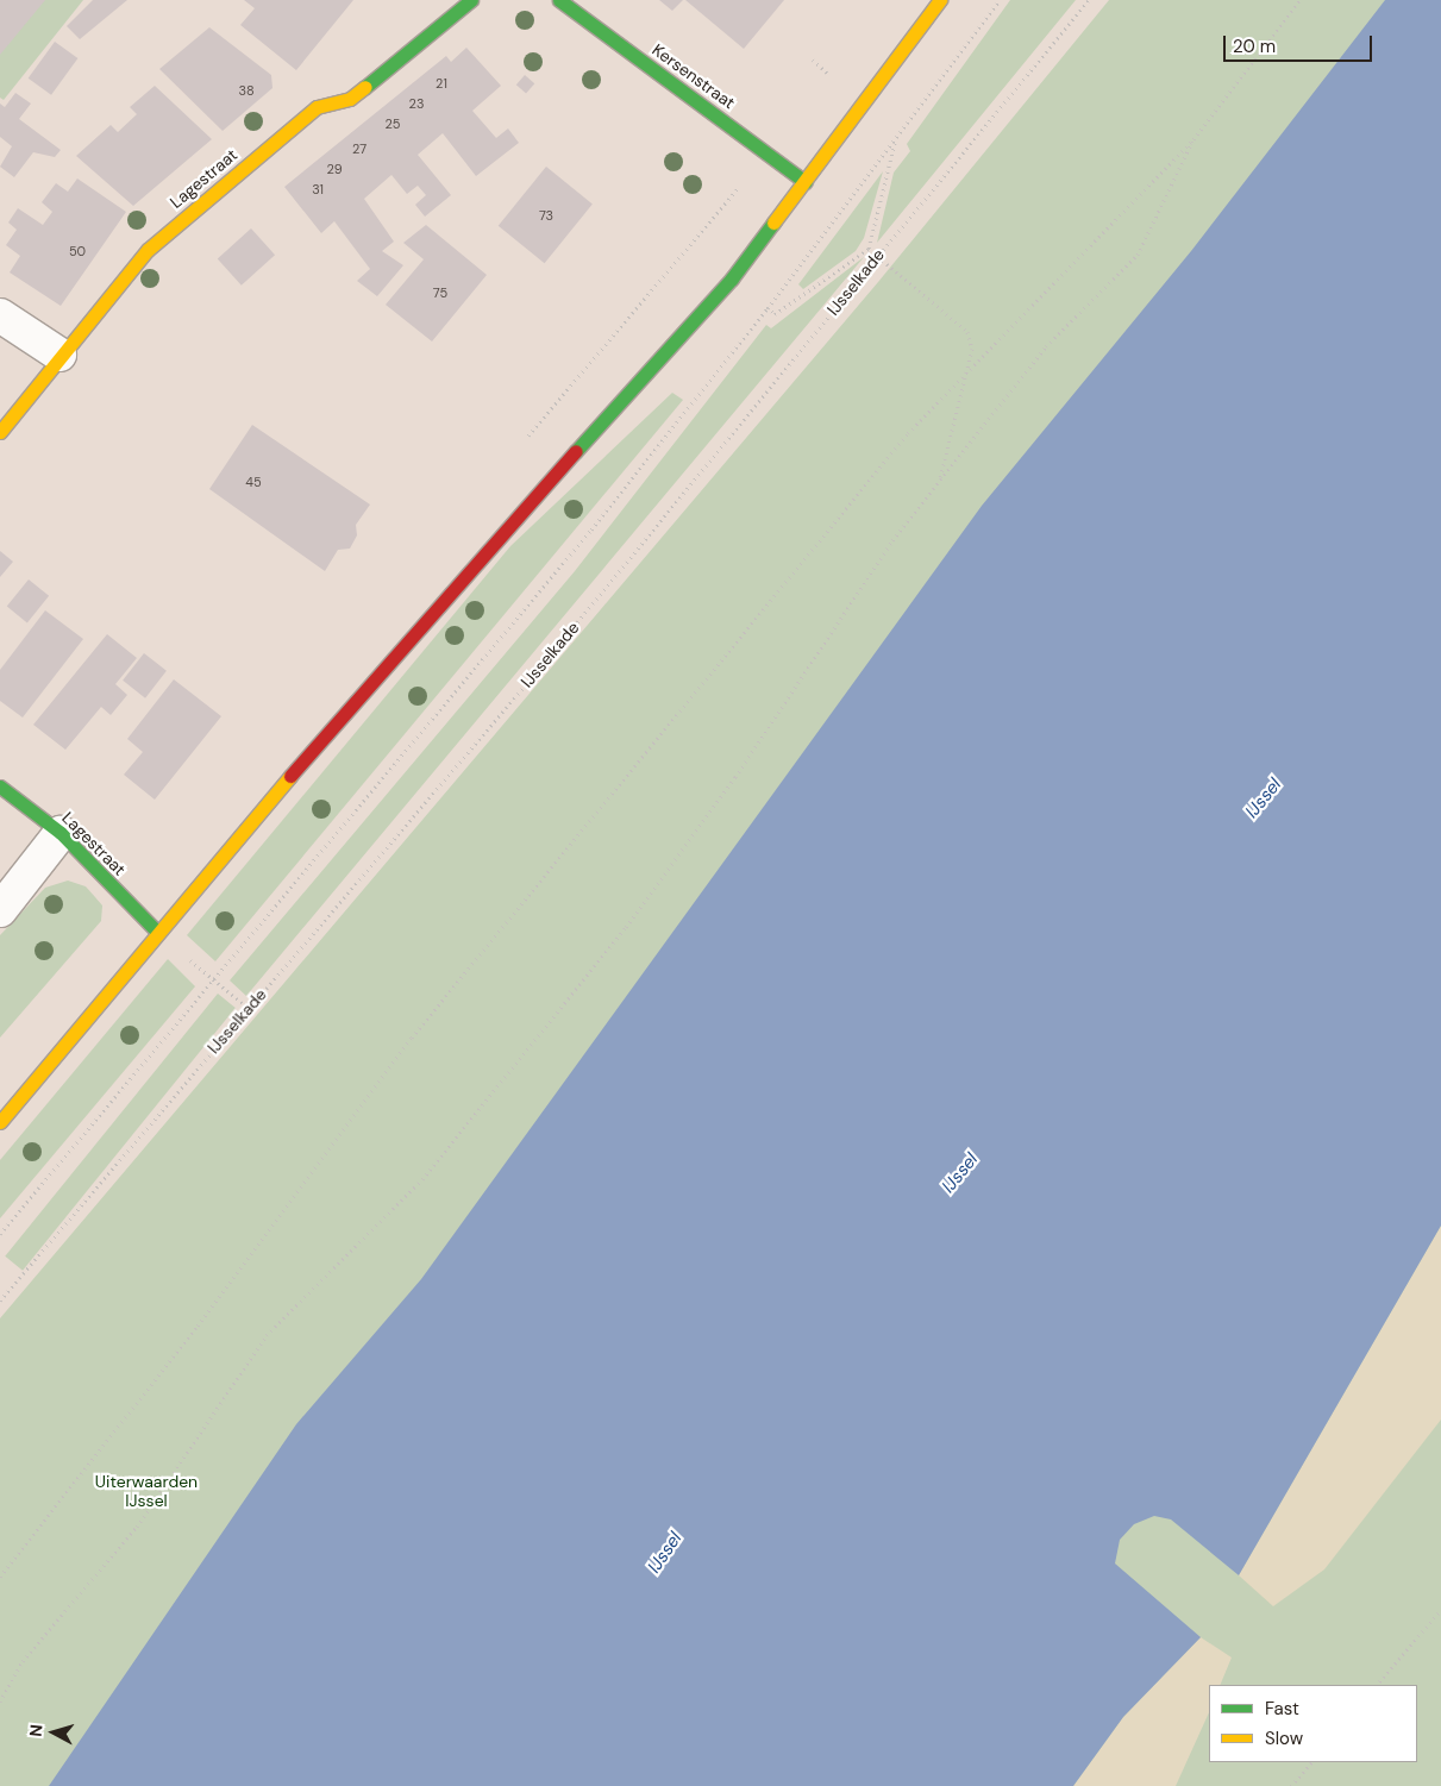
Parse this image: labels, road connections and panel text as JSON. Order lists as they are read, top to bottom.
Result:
{
  "streets": {
    "street": ["Kersenstraat", "Lagestraat"],
    "path": ["IJsselkade"]
  },
  "water": ["IJssel"],
  "parks": ["Uiterwaarden IJssel"],
  "house_numbers": [
    "21",
    "38",
    "23",
    "25",
    "27",
    "29",
    "31",
    "73",
    "50",
    "75",
    "45"
  ],
  "legend": ["Fast", "Slow"],
  "scale_bar": "20 m",
  "north": "left"
}
